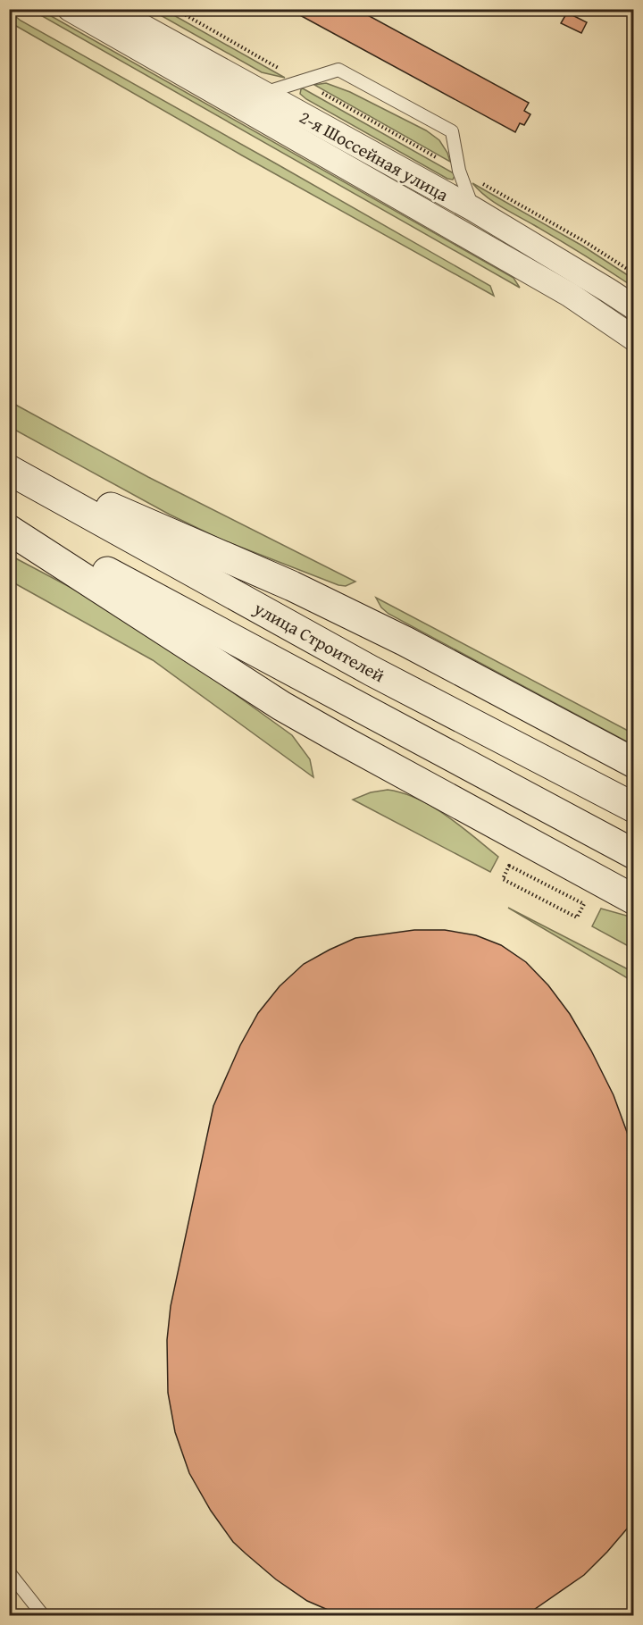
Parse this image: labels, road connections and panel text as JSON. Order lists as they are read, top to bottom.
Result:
{
  "streets": {
    "main road": ["улица Строителей"],
    "street": ["2-я Шоссейная улица"]
  }
}
